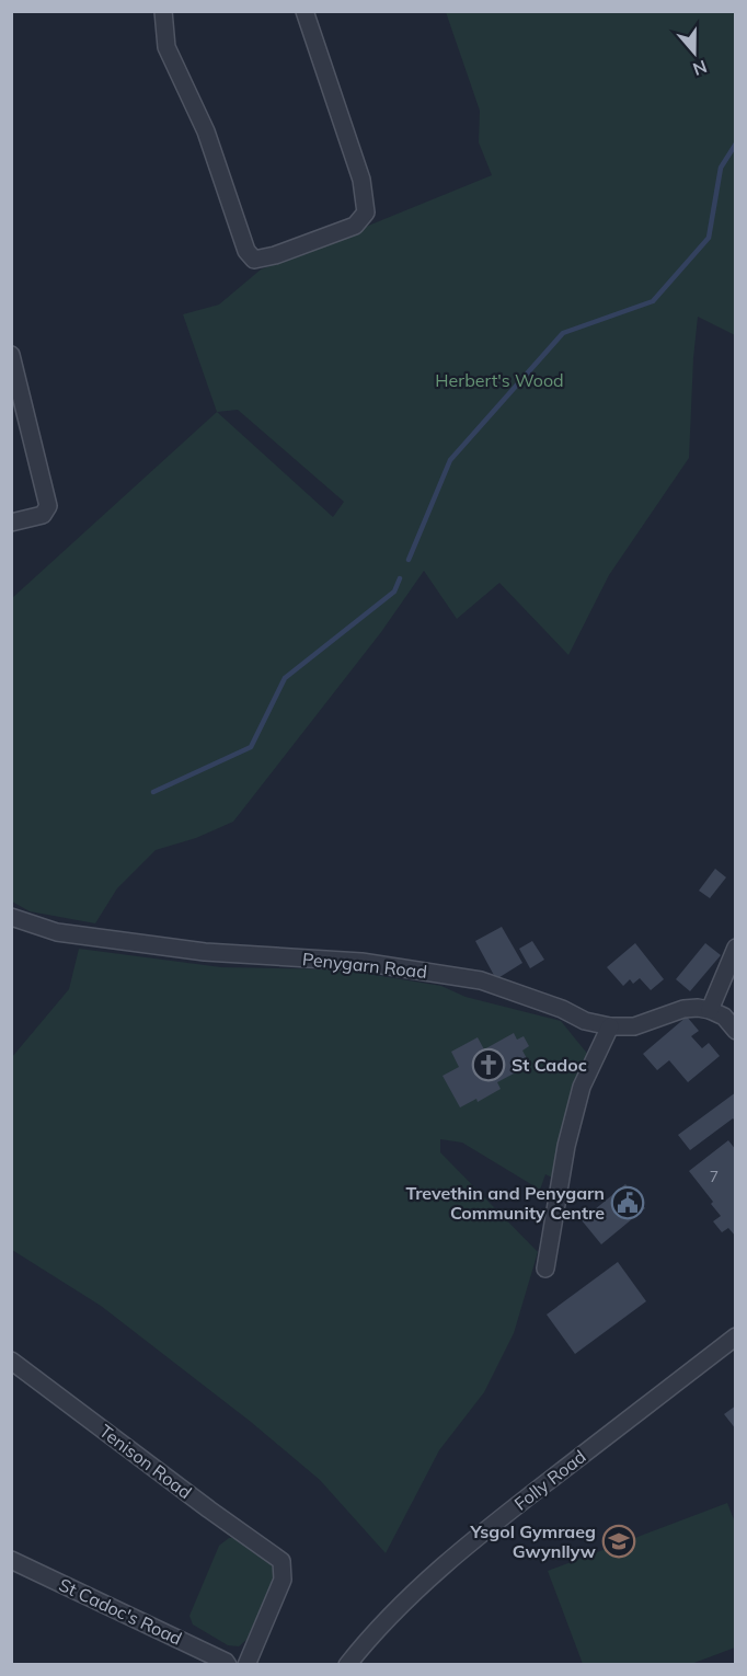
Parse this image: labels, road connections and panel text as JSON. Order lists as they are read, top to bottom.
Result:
{
  "streets": {
    "street": [
      "Penygarn Road",
      "Tenison Road",
      "Folly Road",
      "St Cadoc's Road"
    ]
  },
  "parks": ["Herbert's Wood"],
  "places": {
    "church": ["St Cadoc"],
    "public building": ["Trevethin and Penygarn Community Centre"],
    "school or university": ["Ysgol Gymraeg Gwynllyw"]
  },
  "house_numbers": ["7"],
  "north": "bottom"
}
